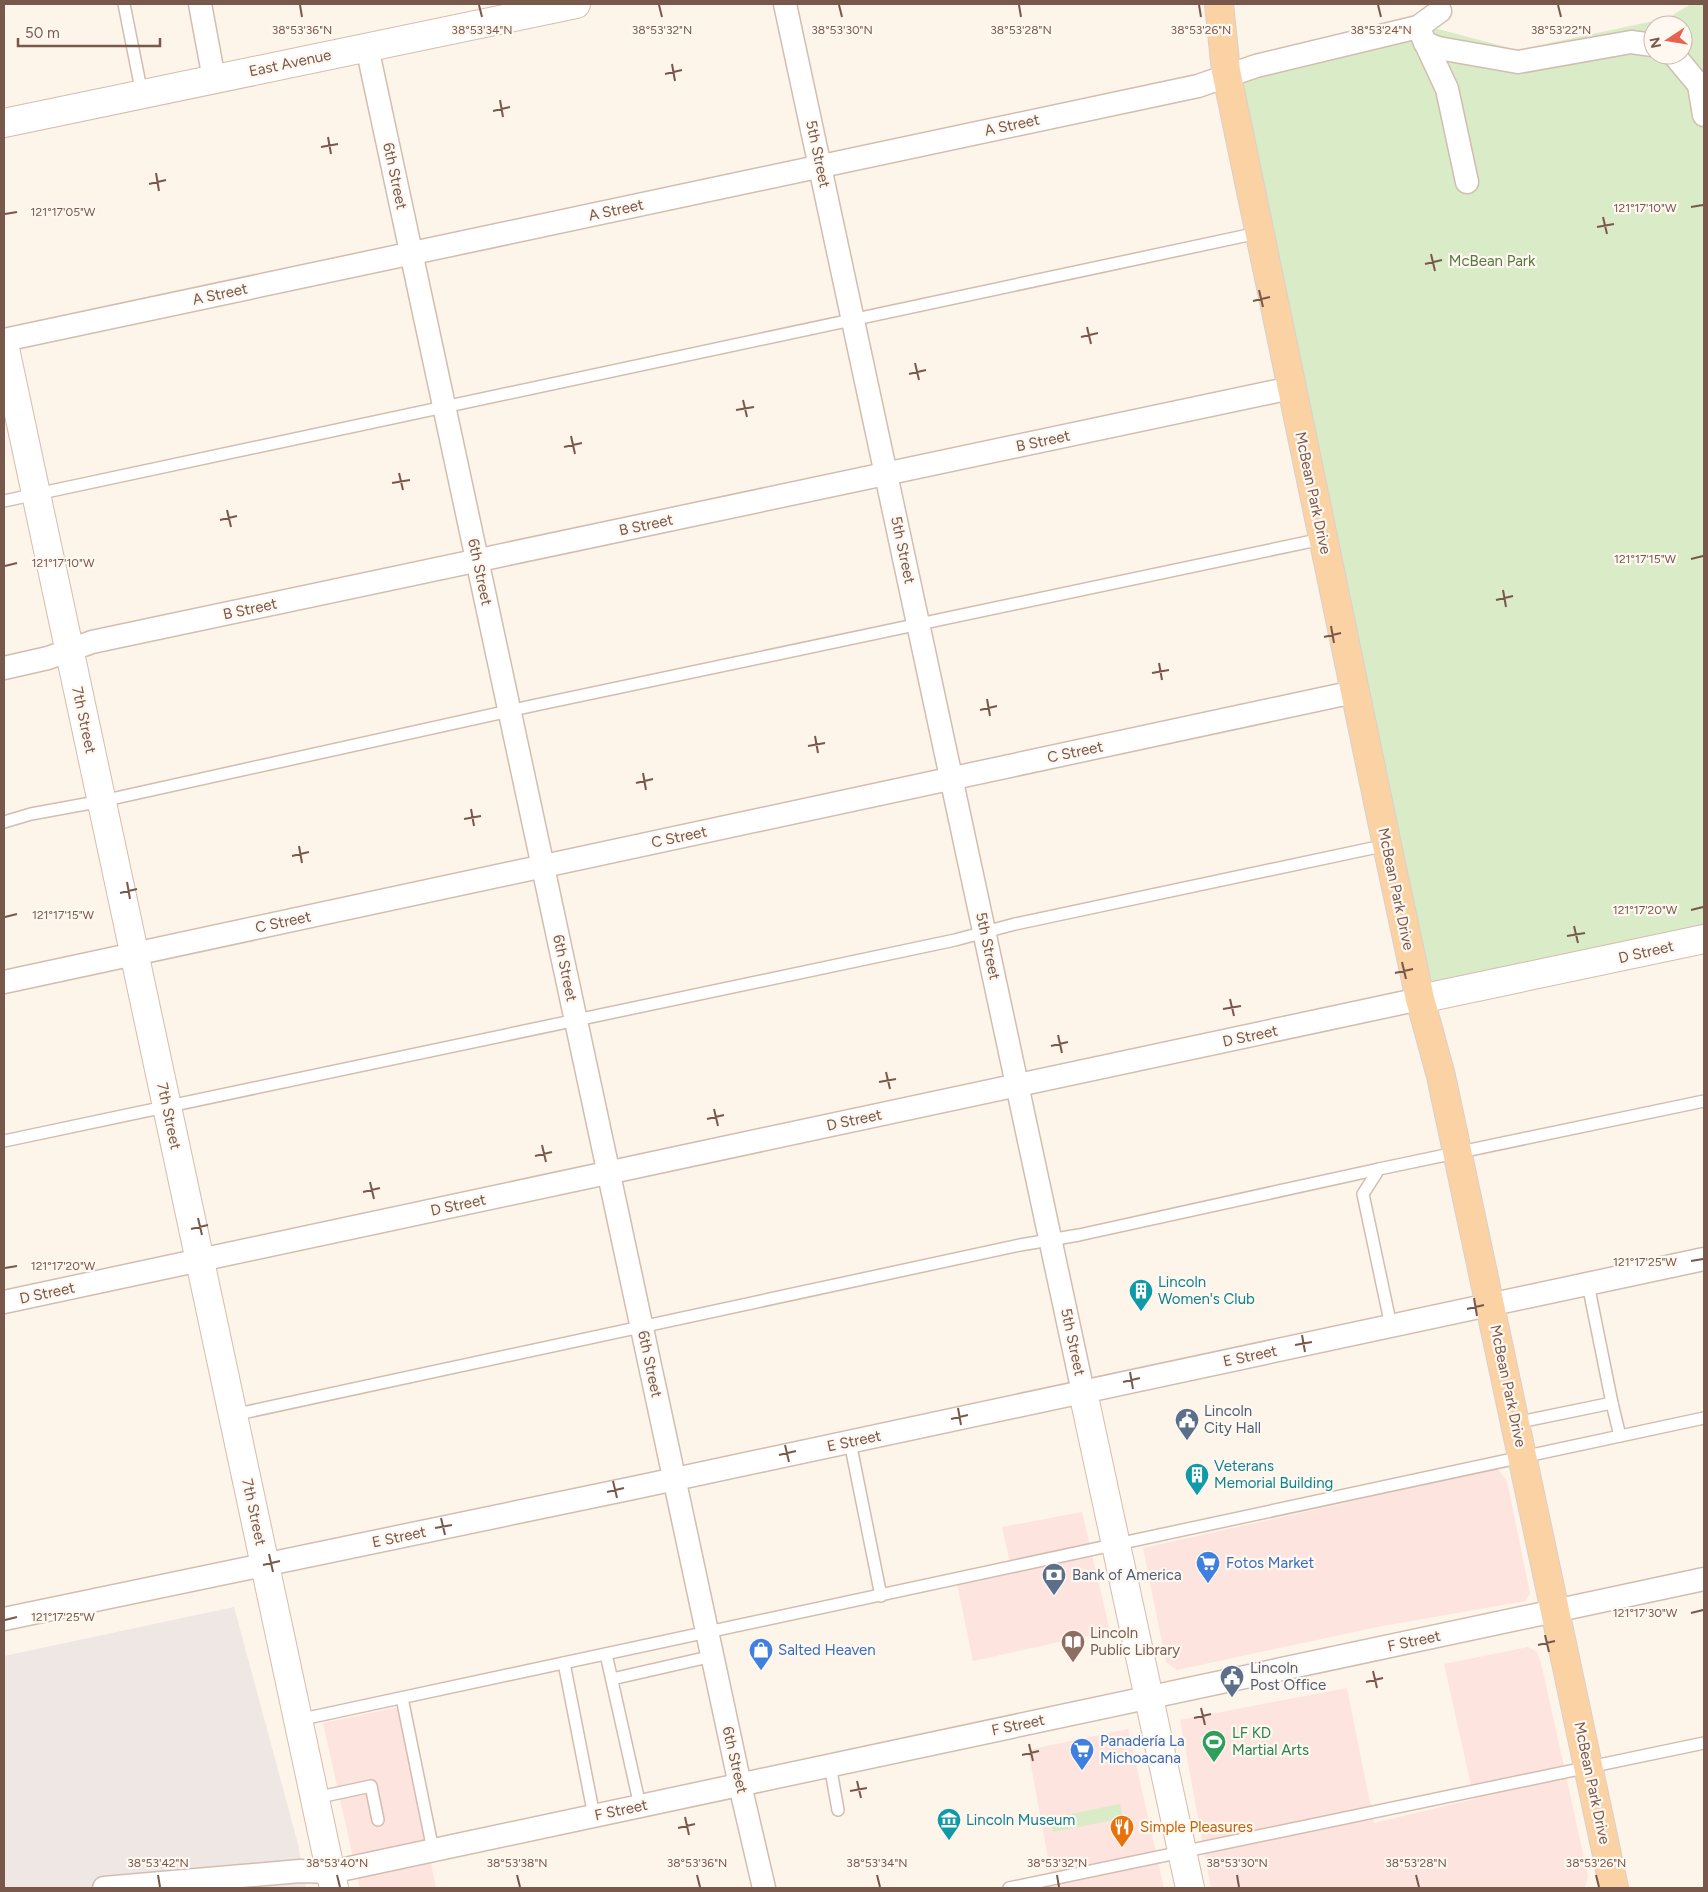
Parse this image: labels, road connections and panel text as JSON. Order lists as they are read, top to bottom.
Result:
{
  "streets": {
    "main road": ["McBean Park Drive"],
    "street": [
      "East Avenue",
      "A Street",
      "5th Street",
      "6th Street",
      "B Street",
      "7th Street",
      "C Street",
      "D Street",
      "E Street",
      "F Street"
    ]
  },
  "crossings": [
    ["East Avenue", "6th Street"],
    ["A Street", "5th Street"],
    ["A Street", "6th Street"],
    ["A Street", "McBean Park Drive"],
    ["A Street", "7th Street"],
    ["5th Street", "B Street"],
    ["5th Street", "C Street"],
    ["5th Street", "D Street"],
    ["5th Street", "E Street"],
    ["5th Street", "F Street"],
    ["6th Street", "B Street"],
    ["6th Street", "C Street"],
    ["6th Street", "D Street"],
    ["6th Street", "E Street"],
    ["6th Street", "F Street"],
    ["B Street", "McBean Park Drive"],
    ["B Street", "7th Street"],
    ["McBean Park Drive", "C Street"],
    ["McBean Park Drive", "D Street"],
    ["McBean Park Drive", "E Street"],
    ["McBean Park Drive", "F Street"],
    ["7th Street", "C Street"],
    ["7th Street", "D Street"],
    ["7th Street", "E Street"],
    ["7th Street", "F Street"]
  ],
  "parks": ["McBean Park"],
  "places": {
    "building": ["Lincoln Women's Club", "Veterans Memorial Building"],
    "public building": ["Lincoln City Hall", "Lincoln Post Office"],
    "supermarket": ["Fotos Market", "Panadería La Michoacana"],
    "bank": ["Bank of America"],
    "library": ["Lincoln Public Library"],
    "shop": ["Salted Heaven"],
    "sports": ["LF KD Martial Arts"],
    "museum": ["Lincoln Museum"],
    "restaurant": ["Simple Pleasures"]
  },
  "scale_bar": "50 m",
  "north": "left",
  "coordinates": [
    "38°53'36\"N",
    "38°53'34\"N",
    "38°53'32\"N",
    "38°53'30\"N",
    "38°53'28\"N",
    "38°53'26\"N",
    "38°53'24\"N",
    "38°53'22\"N",
    "121°17'10\"W",
    "121°17'05\"W",
    "121°17'15\"W",
    "121°17'20\"W",
    "121°17'25\"W",
    "121°17'30\"W",
    "38°53'42\"N",
    "38°53'40\"N",
    "38°53'38\"N"
  ]
}
